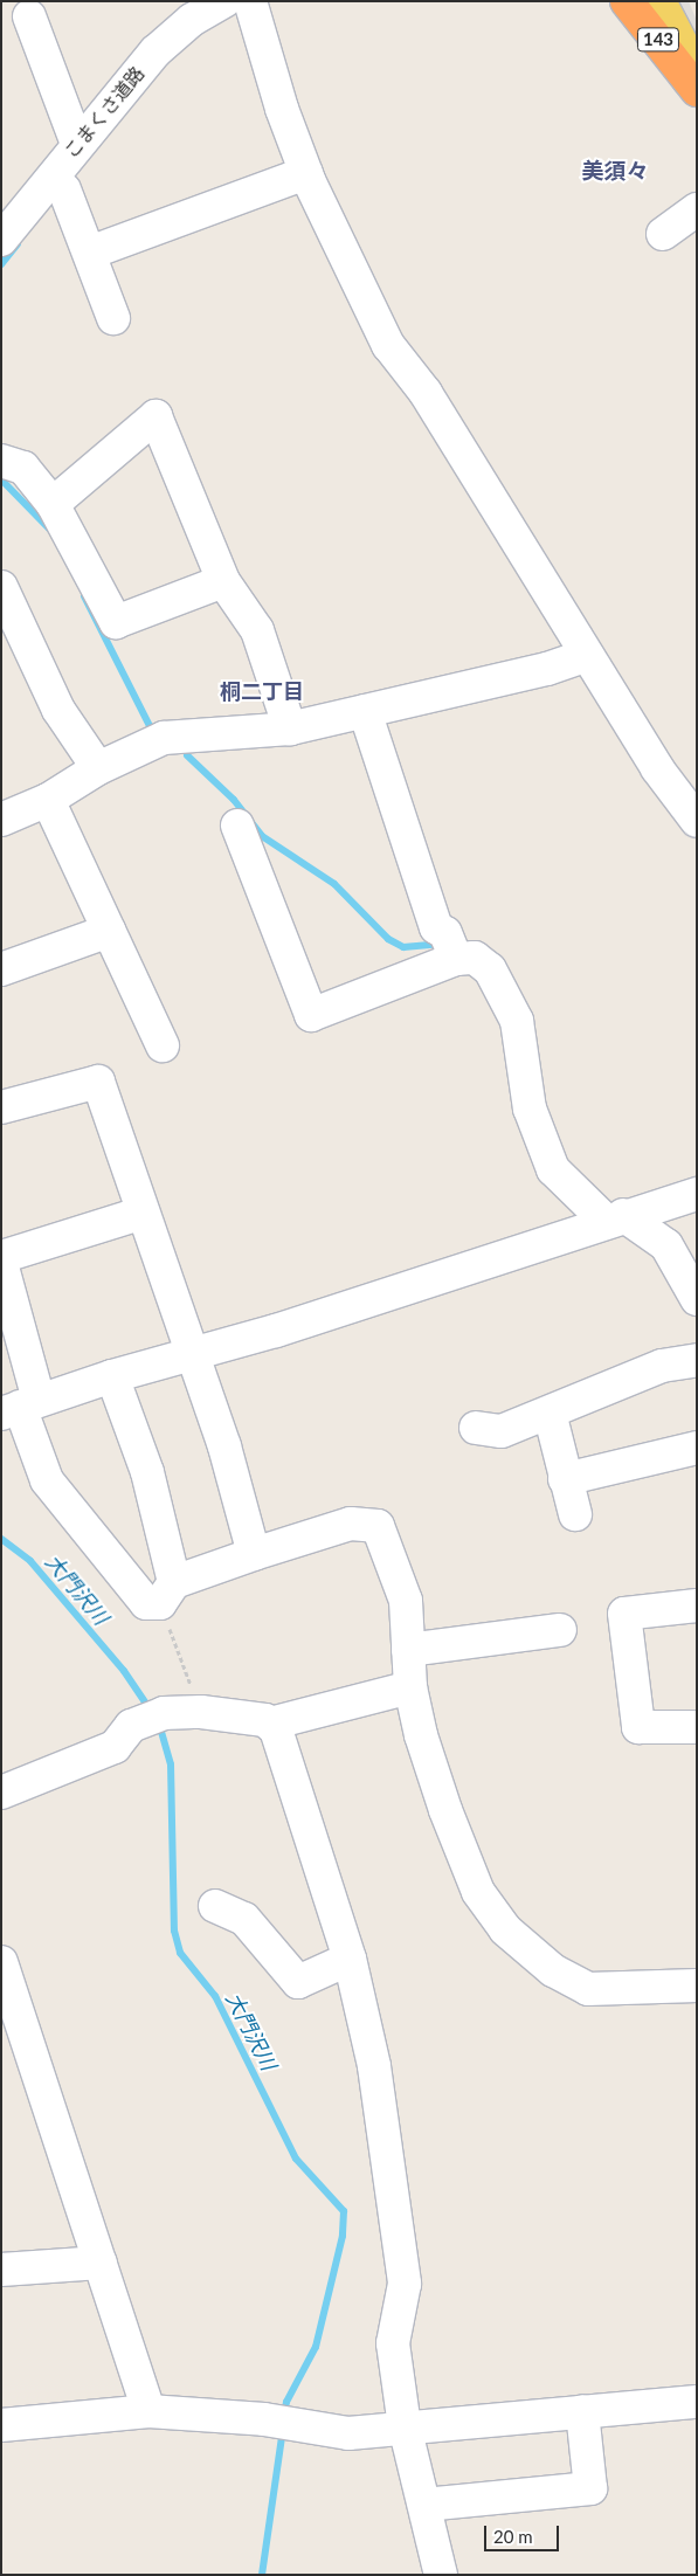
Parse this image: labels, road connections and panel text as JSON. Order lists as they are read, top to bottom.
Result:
{
  "streets": {
    "highway": ["143"],
    "street": ["こまくさ道路"]
  },
  "districts": ["美須々", "桐二丁目"],
  "water": ["大門沢川"],
  "scale_bar": "20 m"
}
